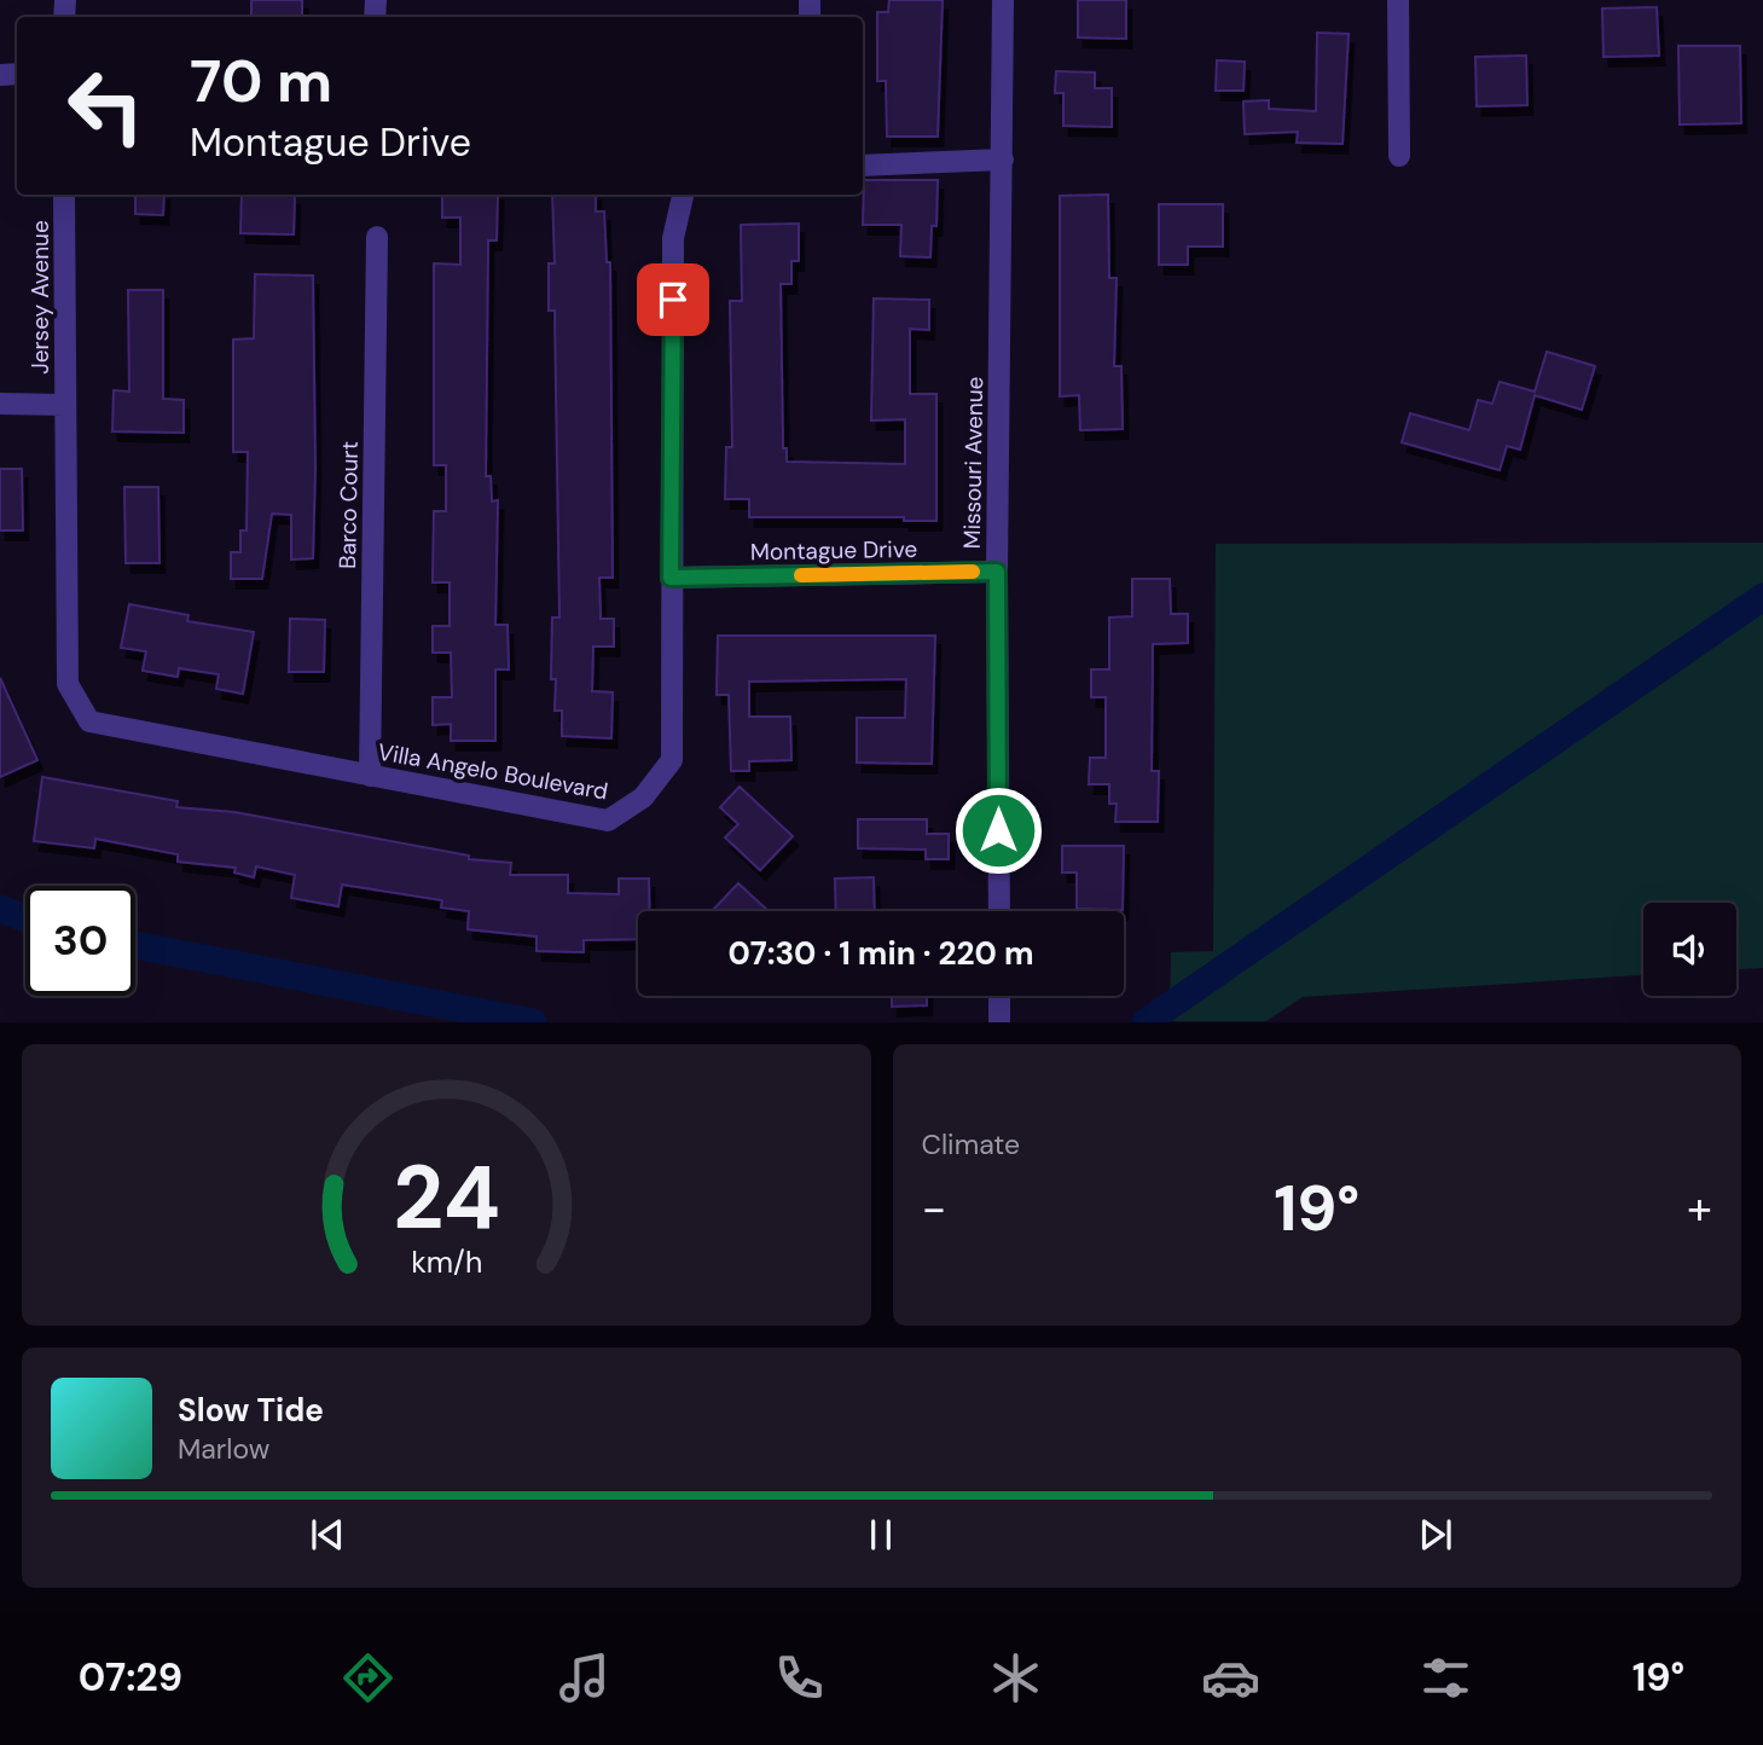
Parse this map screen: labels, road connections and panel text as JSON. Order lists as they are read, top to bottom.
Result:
{
  "streets": {
    "street": [
      "Jersey Avenue",
      "Missouri Avenue",
      "Barco Court",
      "Montague Drive",
      "Villa Angelo Boulevard"
    ]
  },
  "crossings": [
    ["Jersey Avenue", "Villa Angelo Boulevard"],
    ["Missouri Avenue", "Montague Drive"],
    ["Barco Court", "Villa Angelo Boulevard"],
    ["Montague Drive", "Villa Angelo Boulevard"]
  ],
  "page": {
    "turn": ["70 m", "Montague Drive"],
    "limit": "30",
    "trip": "07:30 · 1 min · 220 m",
    "tile": "Climate",
    "heat": ["−", "19°", "+"],
    "song": ["Slow Tide", "Marlow"],
    "tabs": ["07:29", "19°"],
    "gauge": ["24", "km/h"]
  }
}
